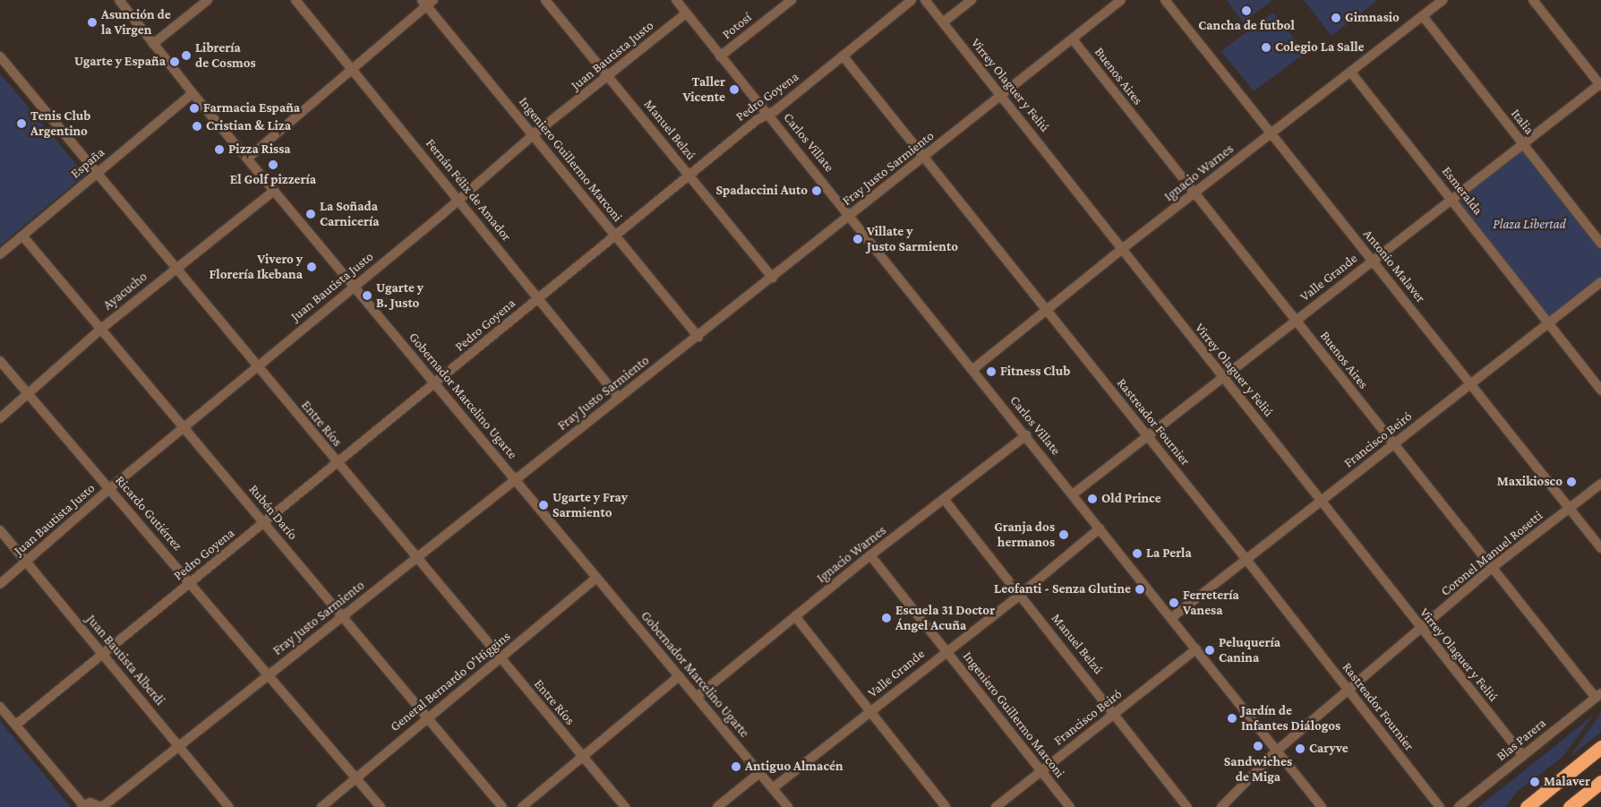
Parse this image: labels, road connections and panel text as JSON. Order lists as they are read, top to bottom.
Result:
{
  "streets": {
    "street": [
      "Potosí",
      "Juan Bautista Justo",
      "Buenos Aires",
      "Virrey Olaguer y Feliú",
      "Pedro Goyena",
      "Italia",
      "Manuel Belzú",
      "Carlos Villate",
      "Ingeniero Guillermo Marconi",
      "España",
      "Fray Justo Sarmiento",
      "Ignacio Warnes",
      "Fernán Félix de Amador",
      "Esmeralda",
      "Antonio Malaver",
      "Valle Grande",
      "Ayacucho",
      "Gobernador Marcelino Ugarte",
      "Rastreador Fournier",
      "Entre Ríos",
      "Francisco Beiró",
      "Rubén Darío",
      "Ricardo Gutiérrez",
      "Coronel Manuel Rosetti",
      "Juan Bautista Alberdi",
      "General Bernardo O'Higgins",
      "Blas Parera"
    ]
  },
  "crossings": [
    ["Potosí", "Carlos Villate"],
    ["Juan Bautista Justo", "Manuel Belzú"],
    ["Juan Bautista Justo", "Carlos Villate"],
    ["Juan Bautista Justo", "Ingeniero Guillermo Marconi"],
    ["Juan Bautista Justo", "Fernán Félix de Amador"],
    ["Juan Bautista Justo", "Gobernador Marcelino Ugarte"],
    ["Juan Bautista Justo", "Entre Ríos"],
    ["Juan Bautista Justo", "Rubén Darío"],
    ["Juan Bautista Justo", "Ricardo Gutiérrez"],
    ["Juan Bautista Justo", "Juan Bautista Alberdi"],
    ["Buenos Aires", "Fray Justo Sarmiento"],
    ["Buenos Aires", "Ignacio Warnes"],
    ["Buenos Aires", "Valle Grande"],
    ["Buenos Aires", "Francisco Beiró"],
    ["Buenos Aires", "Coronel Manuel Rosetti"],
    ["Buenos Aires", "Blas Parera"],
    ["Virrey Olaguer y Feliú", "Fray Justo Sarmiento"],
    ["Virrey Olaguer y Feliú", "Ignacio Warnes"],
    ["Virrey Olaguer y Feliú", "Valle Grande"],
    ["Virrey Olaguer y Feliú", "Francisco Beiró"],
    ["Virrey Olaguer y Feliú", "Coronel Manuel Rosetti"],
    ["Virrey Olaguer y Feliú", "Blas Parera"],
    ["Pedro Goyena", "Manuel Belzú"],
    ["Pedro Goyena", "Carlos Villate"],
    ["Pedro Goyena", "Ingeniero Guillermo Marconi"],
    ["Pedro Goyena", "Fernán Félix de Amador"],
    ["Pedro Goyena", "Gobernador Marcelino Ugarte"],
    ["Pedro Goyena", "Rastreador Fournier"],
    ["Pedro Goyena", "Entre Ríos"],
    ["Pedro Goyena", "Rubén Darío"],
    ["Pedro Goyena", "Ricardo Gutiérrez"],
    ["Pedro Goyena", "Juan Bautista Alberdi"],
    ["Italia", "Ignacio Warnes"],
    ["Italia", "Valle Grande"],
    ["Manuel Belzú", "Fray Justo Sarmiento"],
    ["Manuel Belzú", "Ignacio Warnes"],
    ["Manuel Belzú", "Valle Grande"],
    ["Manuel Belzú", "Francisco Beiró"],
    ["Carlos Villate", "Fray Justo Sarmiento"],
    ["Carlos Villate", "Ignacio Warnes"],
    ["Carlos Villate", "Valle Grande"],
    ["Carlos Villate", "Francisco Beiró"],
    ["Carlos Villate", "Coronel Manuel Rosetti"],
    ["Ingeniero Guillermo Marconi", "Fray Justo Sarmiento"],
    ["Ingeniero Guillermo Marconi", "Ignacio Warnes"],
    ["Ingeniero Guillermo Marconi", "Valle Grande"],
    ["Ingeniero Guillermo Marconi", "Francisco Beiró"],
    ["España", "Gobernador Marcelino Ugarte"],
    ["España", "Entre Ríos"],
    ["España", "Rubén Darío"],
    ["Fray Justo Sarmiento", "Fernán Félix de Amador"],
    ["Fray Justo Sarmiento", "Gobernador Marcelino Ugarte"],
    ["Fray Justo Sarmiento", "Rastreador Fournier"],
    ["Fray Justo Sarmiento", "Entre Ríos"],
    ["Fray Justo Sarmiento", "Rubén Darío"],
    ["Fray Justo Sarmiento", "Ricardo Gutiérrez"],
    ["Fray Justo Sarmiento", "Juan Bautista Alberdi"],
    ["Ignacio Warnes", "Esmeralda"],
    ["Ignacio Warnes", "Antonio Malaver"],
    ["Ignacio Warnes", "Gobernador Marcelino Ugarte"],
    ["Ignacio Warnes", "Rastreador Fournier"],
    ["Esmeralda", "Valle Grande"],
    ["Esmeralda", "Francisco Beiró"],
    ["Antonio Malaver", "Valle Grande"],
    ["Antonio Malaver", "Francisco Beiró"],
    ["Antonio Malaver", "Coronel Manuel Rosetti"],
    ["Valle Grande", "Gobernador Marcelino Ugarte"],
    ["Valle Grande", "Rastreador Fournier"],
    ["Ayacucho", "Gobernador Marcelino Ugarte"],
    ["Ayacucho", "Entre Ríos"],
    ["Ayacucho", "Rubén Darío"],
    ["Ayacucho", "Ricardo Gutiérrez"],
    ["Gobernador Marcelino Ugarte", "General Bernardo O'Higgins"],
    ["Rastreador Fournier", "Francisco Beiró"],
    ["Rastreador Fournier", "Coronel Manuel Rosetti"],
    ["Entre Ríos", "General Bernardo O'Higgins"],
    ["Rubén Darío", "General Bernardo O'Higgins"],
    ["Ricardo Gutiérrez", "General Bernardo O'Higgins"]
  ],
  "parks": ["Plaza Libertad"],
  "places": [
    "Cancha de futbol",
    "Gimnasio",
    "Asunción de la Virgen",
    "Colegio La Salle",
    "Librería de Cosmos",
    "Ugarte y España",
    "Taller Vicente",
    "Farmacia España",
    "Tenis Club Argentino",
    "Cristian & Liza",
    "Pizza Rissa",
    "El Golf pizzería",
    "Spadaccini Auto",
    "La Soñada Carnicería",
    "Villate y Justo Sarmiento",
    "Vivero y Florería Ikebana",
    "Ugarte y B. Justo",
    "Fitness Club",
    "Maxikiosco",
    "Old Prince",
    "Ugarte y Fray Sarmiento",
    "Granja dos hermanos",
    "La Perla",
    "Leofanti - Senza Glutine",
    "Ferretería Vanesa",
    "Escuela 31 Doctor Ángel Acuña",
    "Peluquería Canina",
    "Jardín de Infantes Diálogos",
    "Sandwiches de Miga",
    "Caryve",
    "Antiguo Almacén",
    "Malaver"
  ]
}
